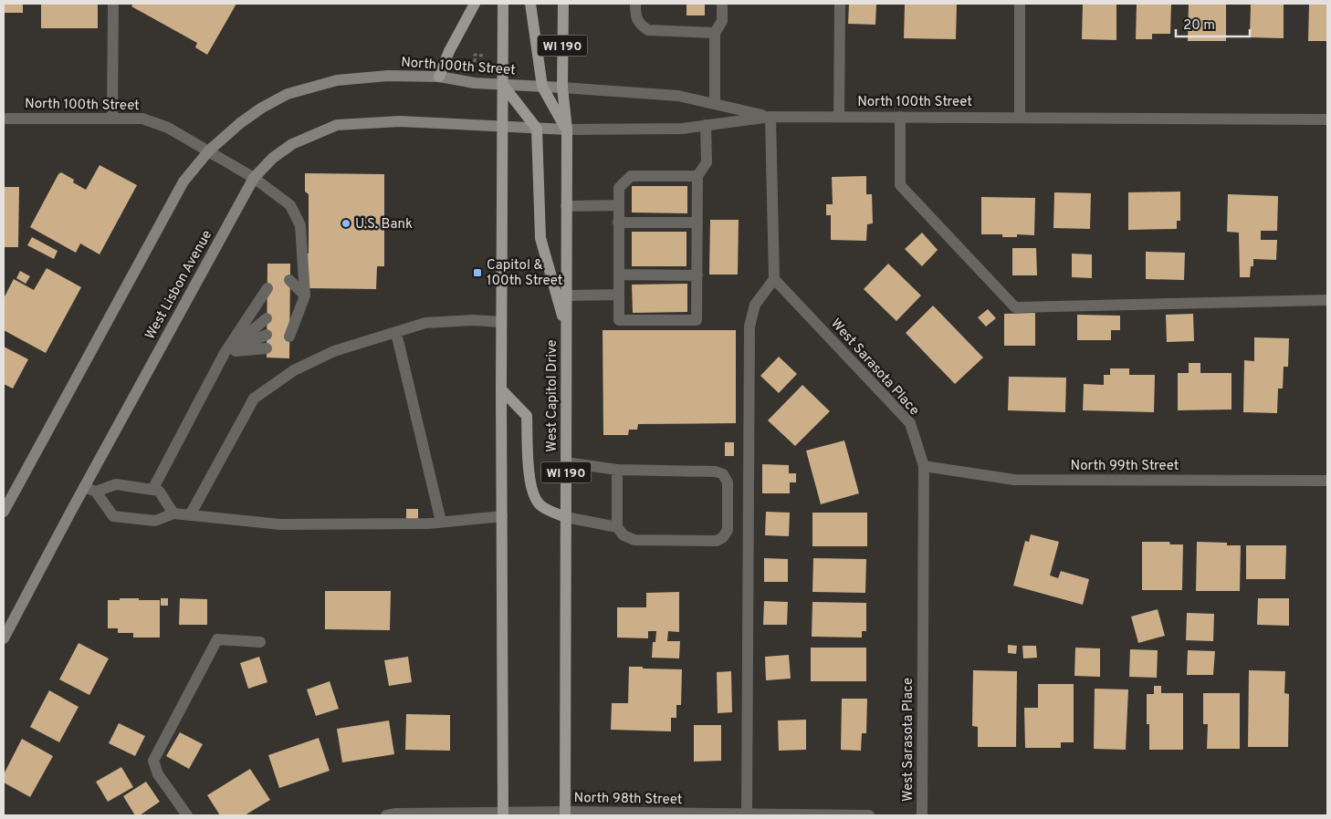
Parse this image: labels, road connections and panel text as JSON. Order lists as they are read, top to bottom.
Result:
{
  "streets": {
    "main road": [
      "WI 190",
      "North 100th Street",
      "West Lisbon Avenue",
      "West Capitol Drive"
    ],
    "street": ["West Sarasota Place", "North 99th Street", "North 98th Street"]
  },
  "crossings": [
    ["North 100th Street", "West Lisbon Avenue"],
    ["North 100th Street", "West Capitol Drive"],
    ["West Sarasota Place", "North 99th Street"],
    ["West Capitol Drive", "North 98th Street"]
  ],
  "places": {
    "other": ["U.S. Bank"],
    "transit": ["Capitol & 100th Street"]
  },
  "scale_bar": "20 m"
}
